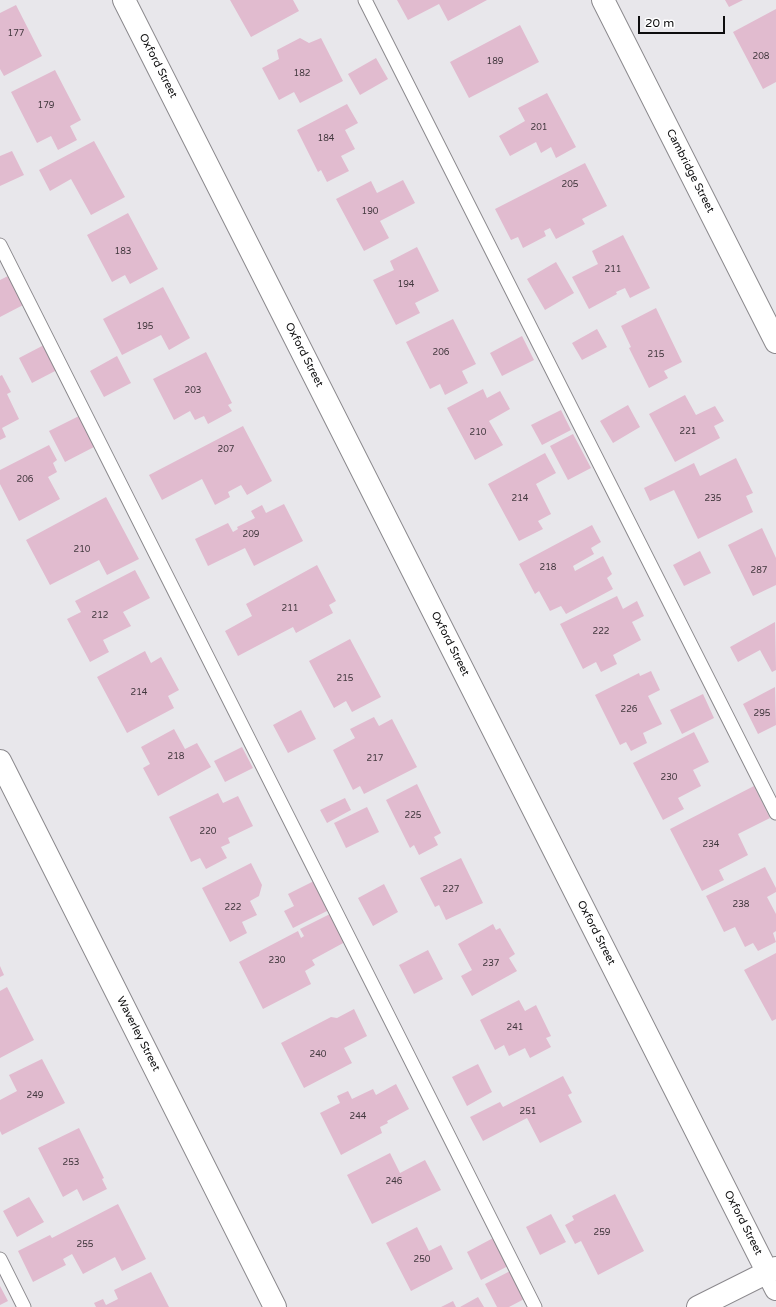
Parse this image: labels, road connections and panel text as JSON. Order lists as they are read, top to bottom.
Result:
{
  "streets": {
    "street": ["Oxford Street", "Cambridge Street", "Waverley Street"]
  },
  "house_numbers": [
    "177",
    "208",
    "189",
    "182",
    "179",
    "201",
    "184",
    "205",
    "190",
    "183",
    "211",
    "194",
    "195",
    "206",
    "215",
    "203",
    "221",
    "210",
    "207",
    "206",
    "214",
    "235",
    "209",
    "210",
    "218",
    "287",
    "211",
    "212",
    "222",
    "215",
    "214",
    "226",
    "295",
    "218",
    "217",
    "230",
    "225",
    "220",
    "234",
    "227",
    "238",
    "222",
    "230",
    "237",
    "241",
    "240",
    "249",
    "251",
    "244",
    "253",
    "246",
    "259",
    "255",
    "250"
  ],
  "scale_bar": "20 m"
}
